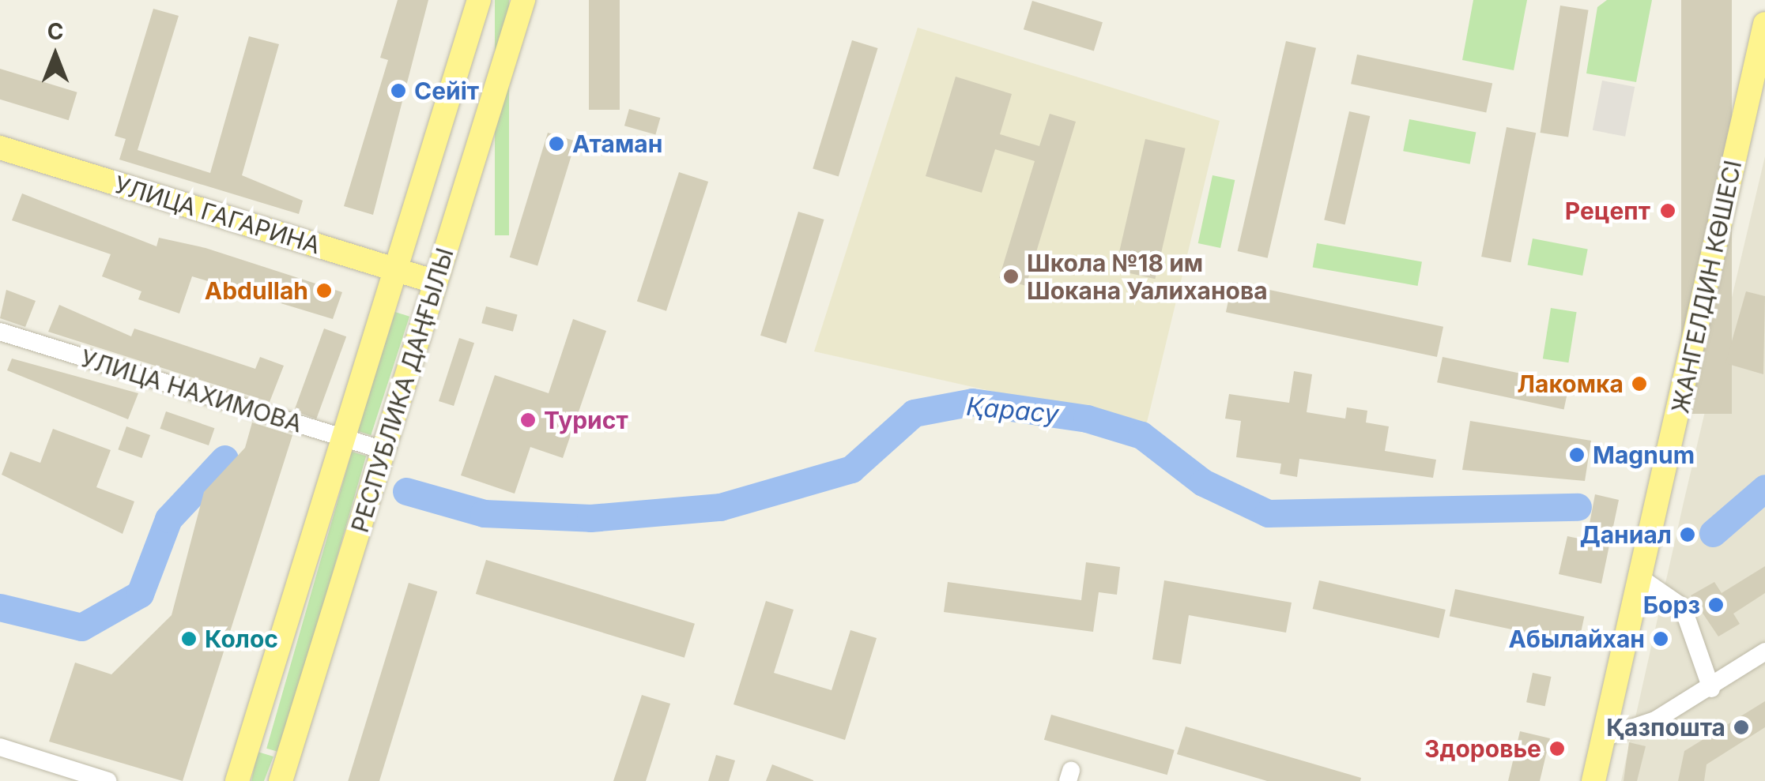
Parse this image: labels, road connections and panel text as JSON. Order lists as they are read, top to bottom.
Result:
{
  "streets": {
    "main road": ["УЛИЦА ГАГАРИНА", "ЖАНГЕЛДИН КӨШЕСІ", "РЕСПУБЛИКА ДАҢҒЫЛЫ"],
    "street": ["УЛИЦА НАХИМОВА"]
  },
  "crossings": [
    ["УЛИЦА ГАГАРИНА", "РЕСПУБЛИКА ДАҢҒЫЛЫ"],
    ["РЕСПУБЛИКА ДАҢҒЫЛЫ", "УЛИЦА НАХИМОВА"]
  ],
  "water": ["Қарасу"],
  "places": [
    "Сейіт",
    "Атаман",
    "Рецепт",
    "Школа №18 им Шокана Уалиханова",
    "Аbdullah",
    "Лакомка",
    "Турист",
    "Magnum",
    "Даниал",
    "Борз",
    "Колос",
    "Абылайхан",
    "Қазпошта",
    "Здоровье"
  ],
  "north": "top"
}
